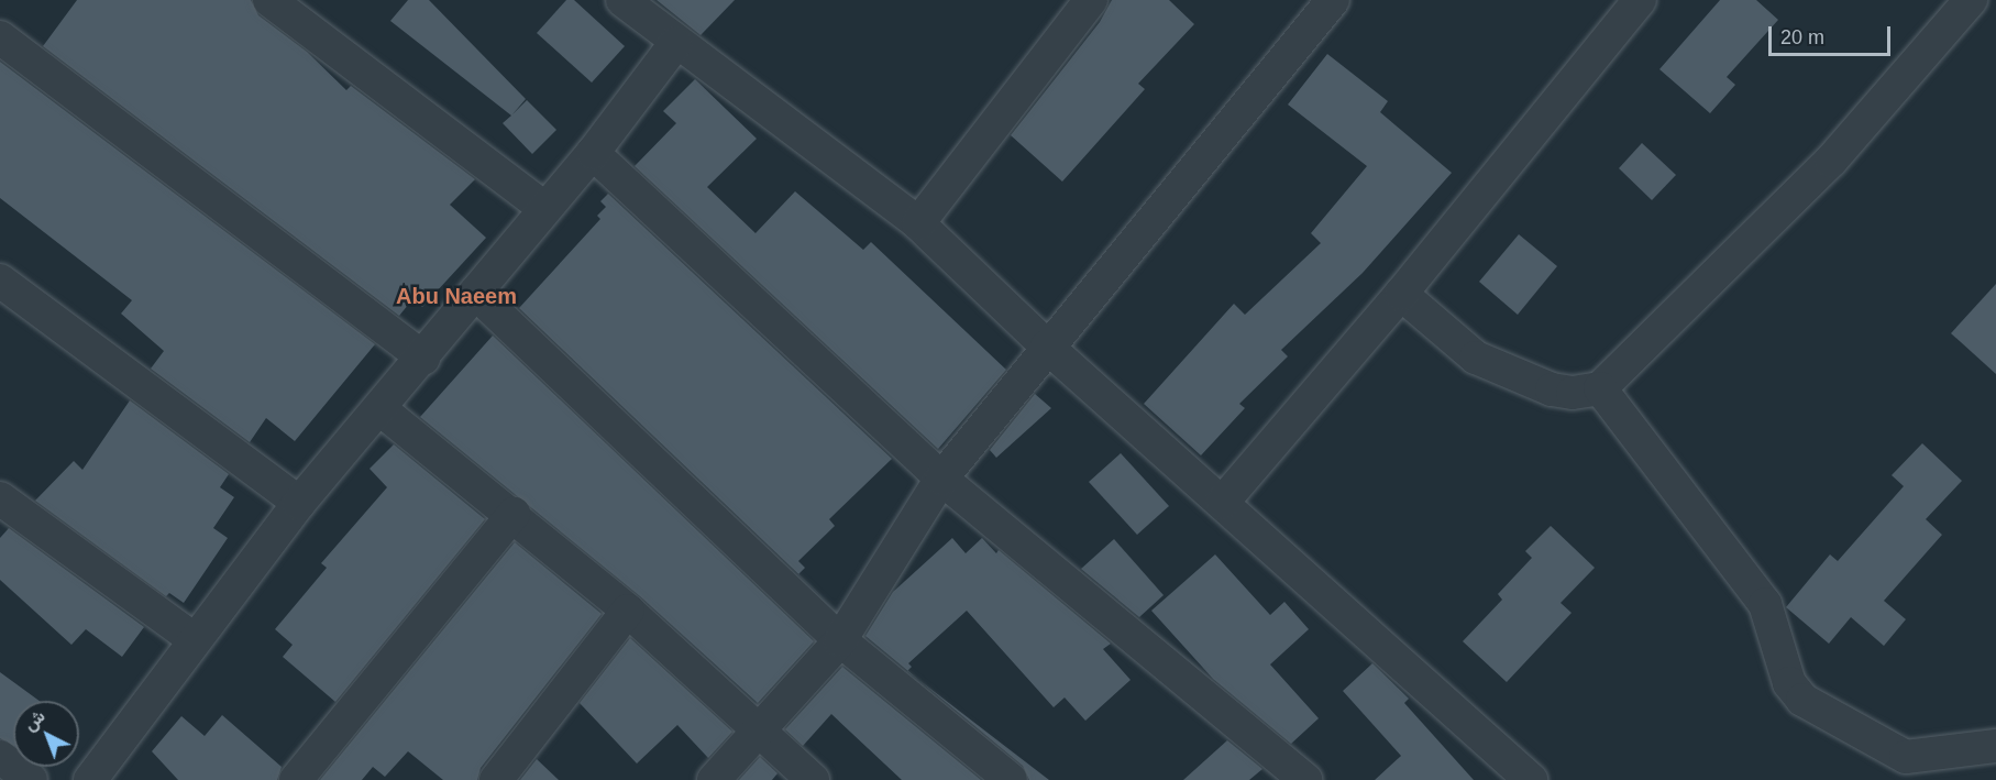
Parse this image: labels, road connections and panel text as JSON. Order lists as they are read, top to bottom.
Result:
{
  "districts": ["Abu Naeem"],
  "scale_bar": "20 m",
  "north": "top left"
}
